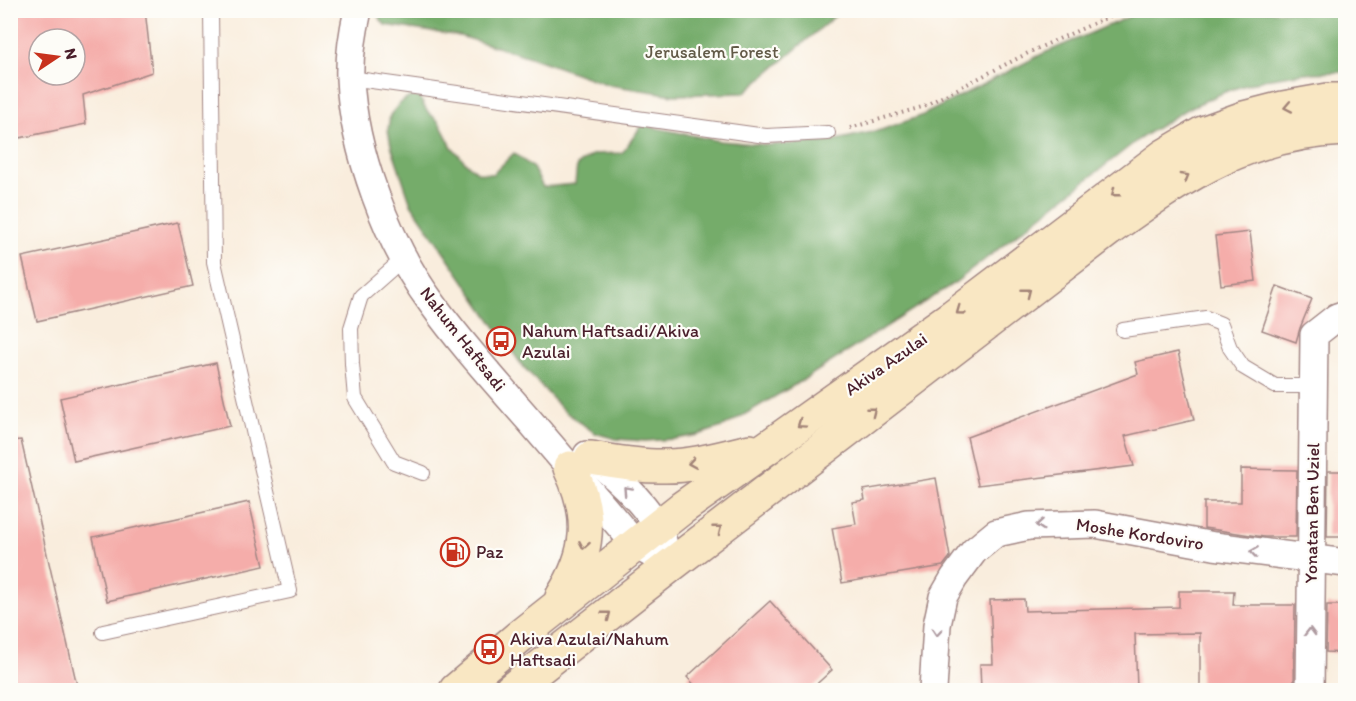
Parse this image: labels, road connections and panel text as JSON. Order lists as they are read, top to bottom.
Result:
{
  "streets": {
    "street": [
      "Nahum Haftsadi",
      "Akiva Azulai",
      "Yonatan Ben Uziel",
      "Moshe Kordoviro"
    ]
  },
  "crossings": [
    ["Nahum Haftsadi", "Akiva Azulai"],
    ["Yonatan Ben Uziel", "Moshe Kordoviro"]
  ],
  "one_way": ["Moshe Kordoviro"],
  "parks": ["Jerusalem Forest"],
  "places": {
    "bus stop": ["Nahum Haftsadi/Akiva Azulai", "Akiva Azulai/Nahum Haftsadi"],
    "fuel station": ["Paz"]
  },
  "north": "right"
}
